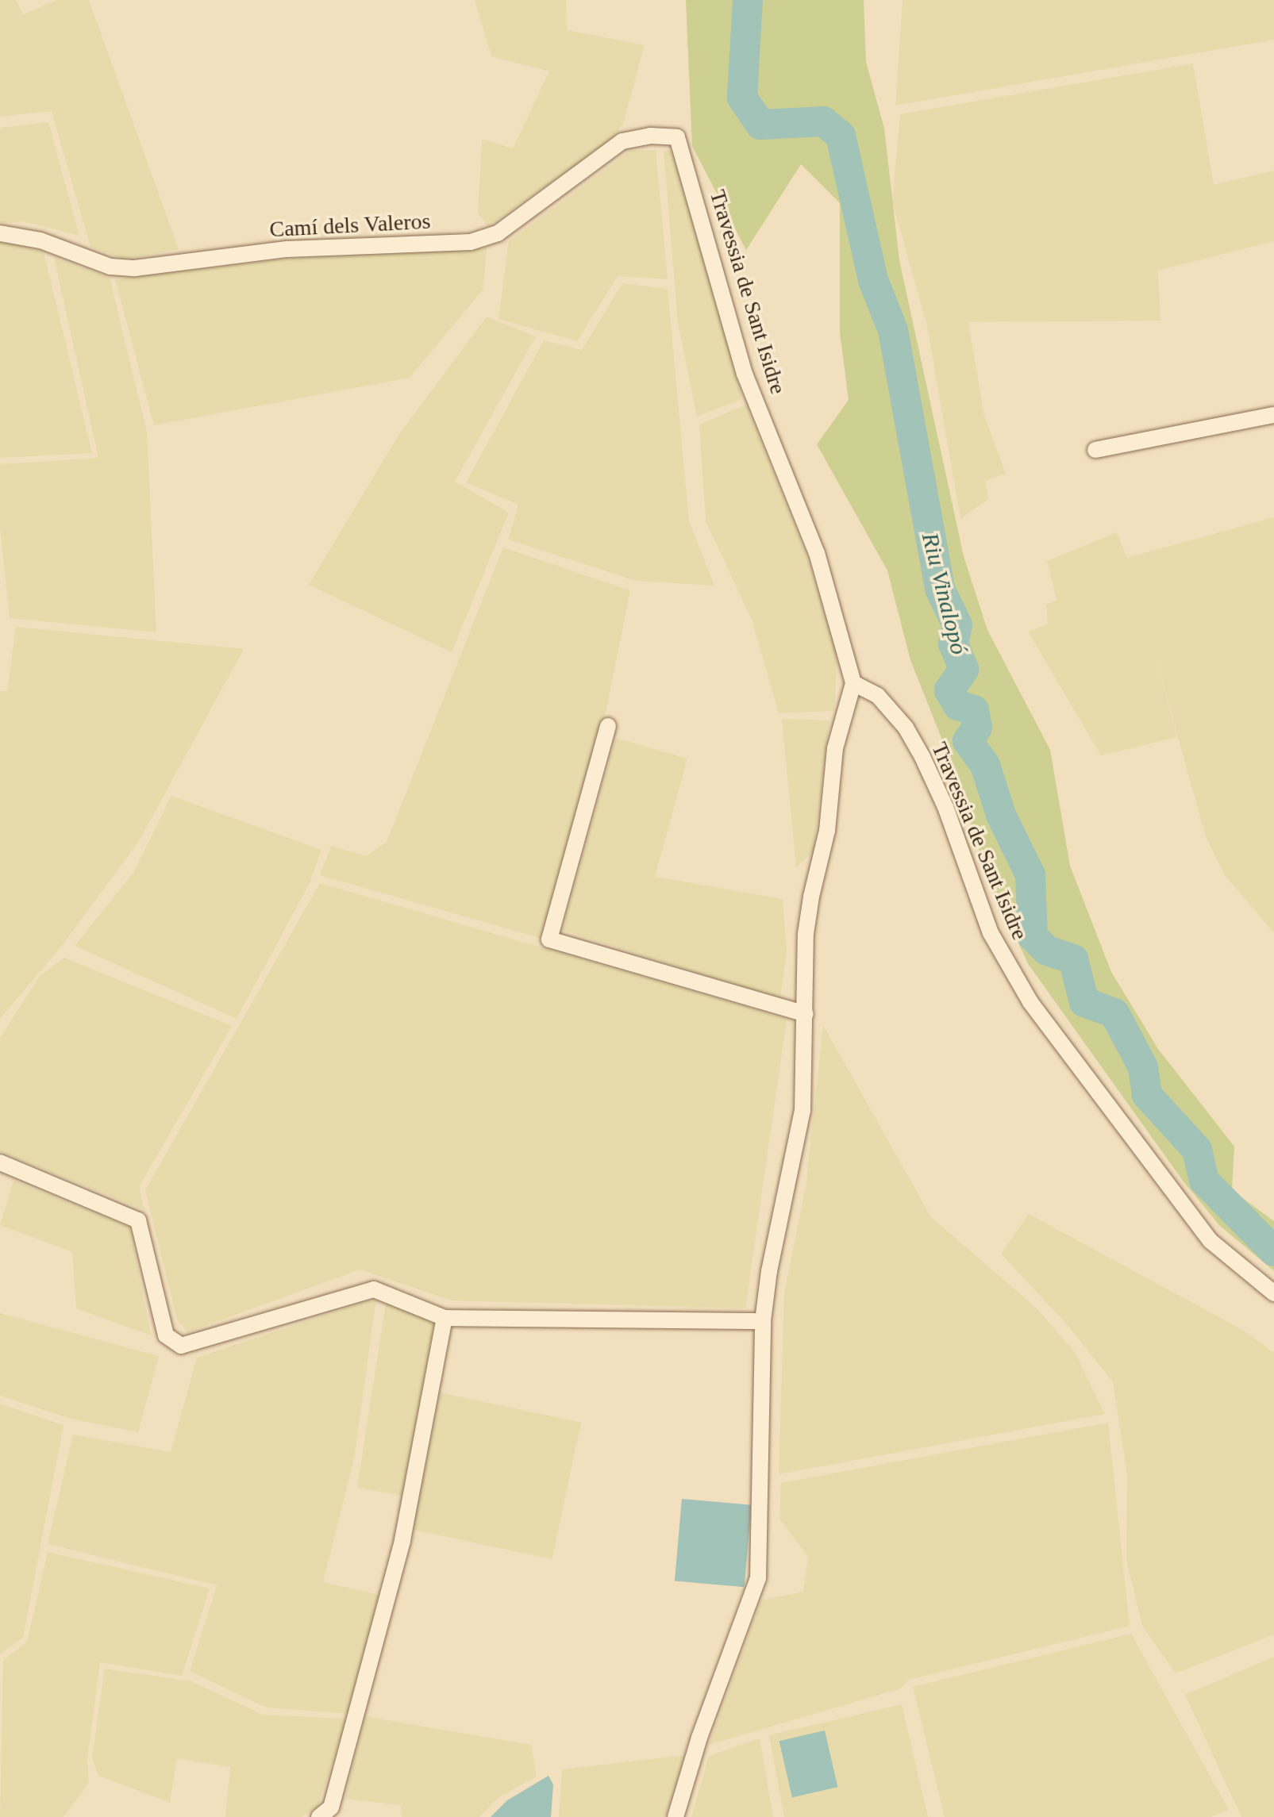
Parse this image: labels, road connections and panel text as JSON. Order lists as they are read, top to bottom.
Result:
{
  "streets": {
    "street": ["Camí dels Valeros", "Travessia de Sant Isidre"]
  },
  "crossings": [
    ["Camí dels Valeros", "Travessia de Sant Isidre"]
  ],
  "water": ["Riu Vinalopó"]
}
